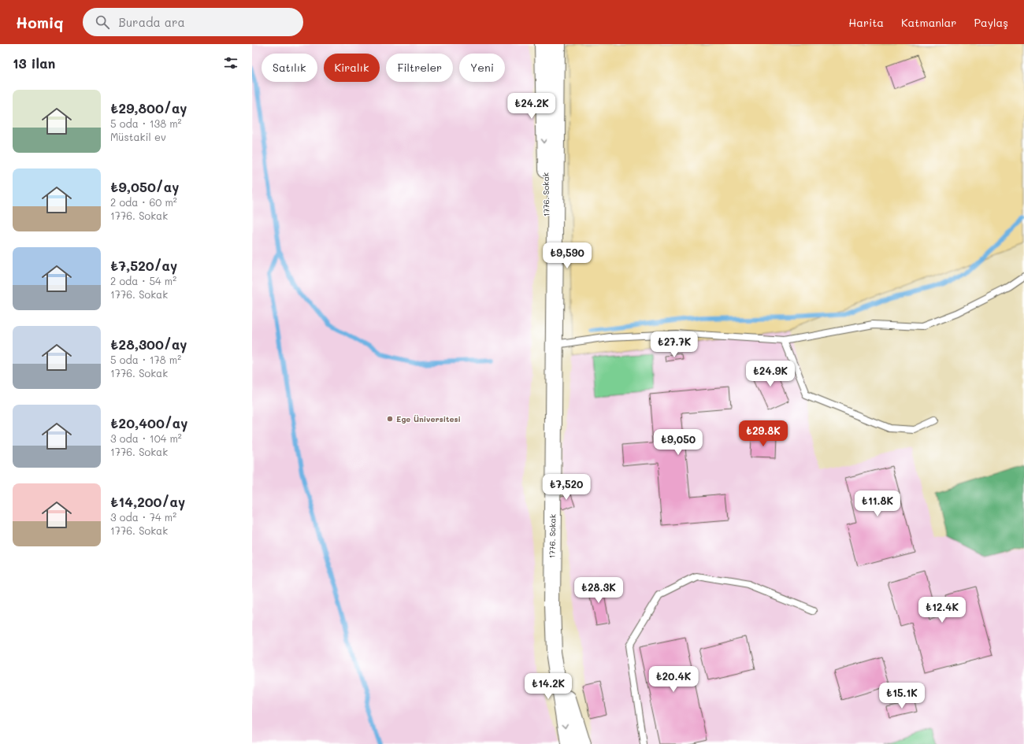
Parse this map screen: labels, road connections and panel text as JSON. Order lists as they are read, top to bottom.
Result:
{
  "streets": {
    "street": ["1776. Sokak"]
  },
  "places": ["Ege Üniversitesi"],
  "page": {
    "header": "Homiq",
    "search": "Burada ara",
    "nav": ["Harita", "Katmanlar", "Paylaş"],
    "heading": "13 ilan",
    "chip": [
      "Satılık",
      "Kiralık",
      "Filtreler",
      "Yeni"
    ],
    "list": [
      {
        "name": "₺29,800/ay",
        "note": "5 oda · 138 m² · Müstakil ev"
      },
      {
        "name": "₺9,050/ay",
        "note": "2 oda · 60 m² · 1776. Sokak"
      },
      {
        "name": "₺7,520/ay",
        "note": "2 oda · 54 m² · 1776. Sokak"
      },
      {
        "name": "₺28,300/ay",
        "note": "5 oda · 178 m² · 1776. Sokak"
      },
      {
        "name": "₺20,400/ay",
        "note": "3 oda · 104 m² · 1776. Sokak"
      },
      {
        "name": "₺14,200/ay",
        "note": "3 oda · 74 m² · 1776. Sokak"
      }
    ],
    "price": [
      "₺24.2K",
      "₺9,590",
      "₺27.7K",
      "₺24.9K",
      "₺29.8K",
      "₺9,050",
      "₺7,520",
      "₺11.8K",
      "₺28.3K",
      "₺12.4K",
      "₺20.4K",
      "₺14.2K",
      "₺15.1K"
    ]
  }
}
